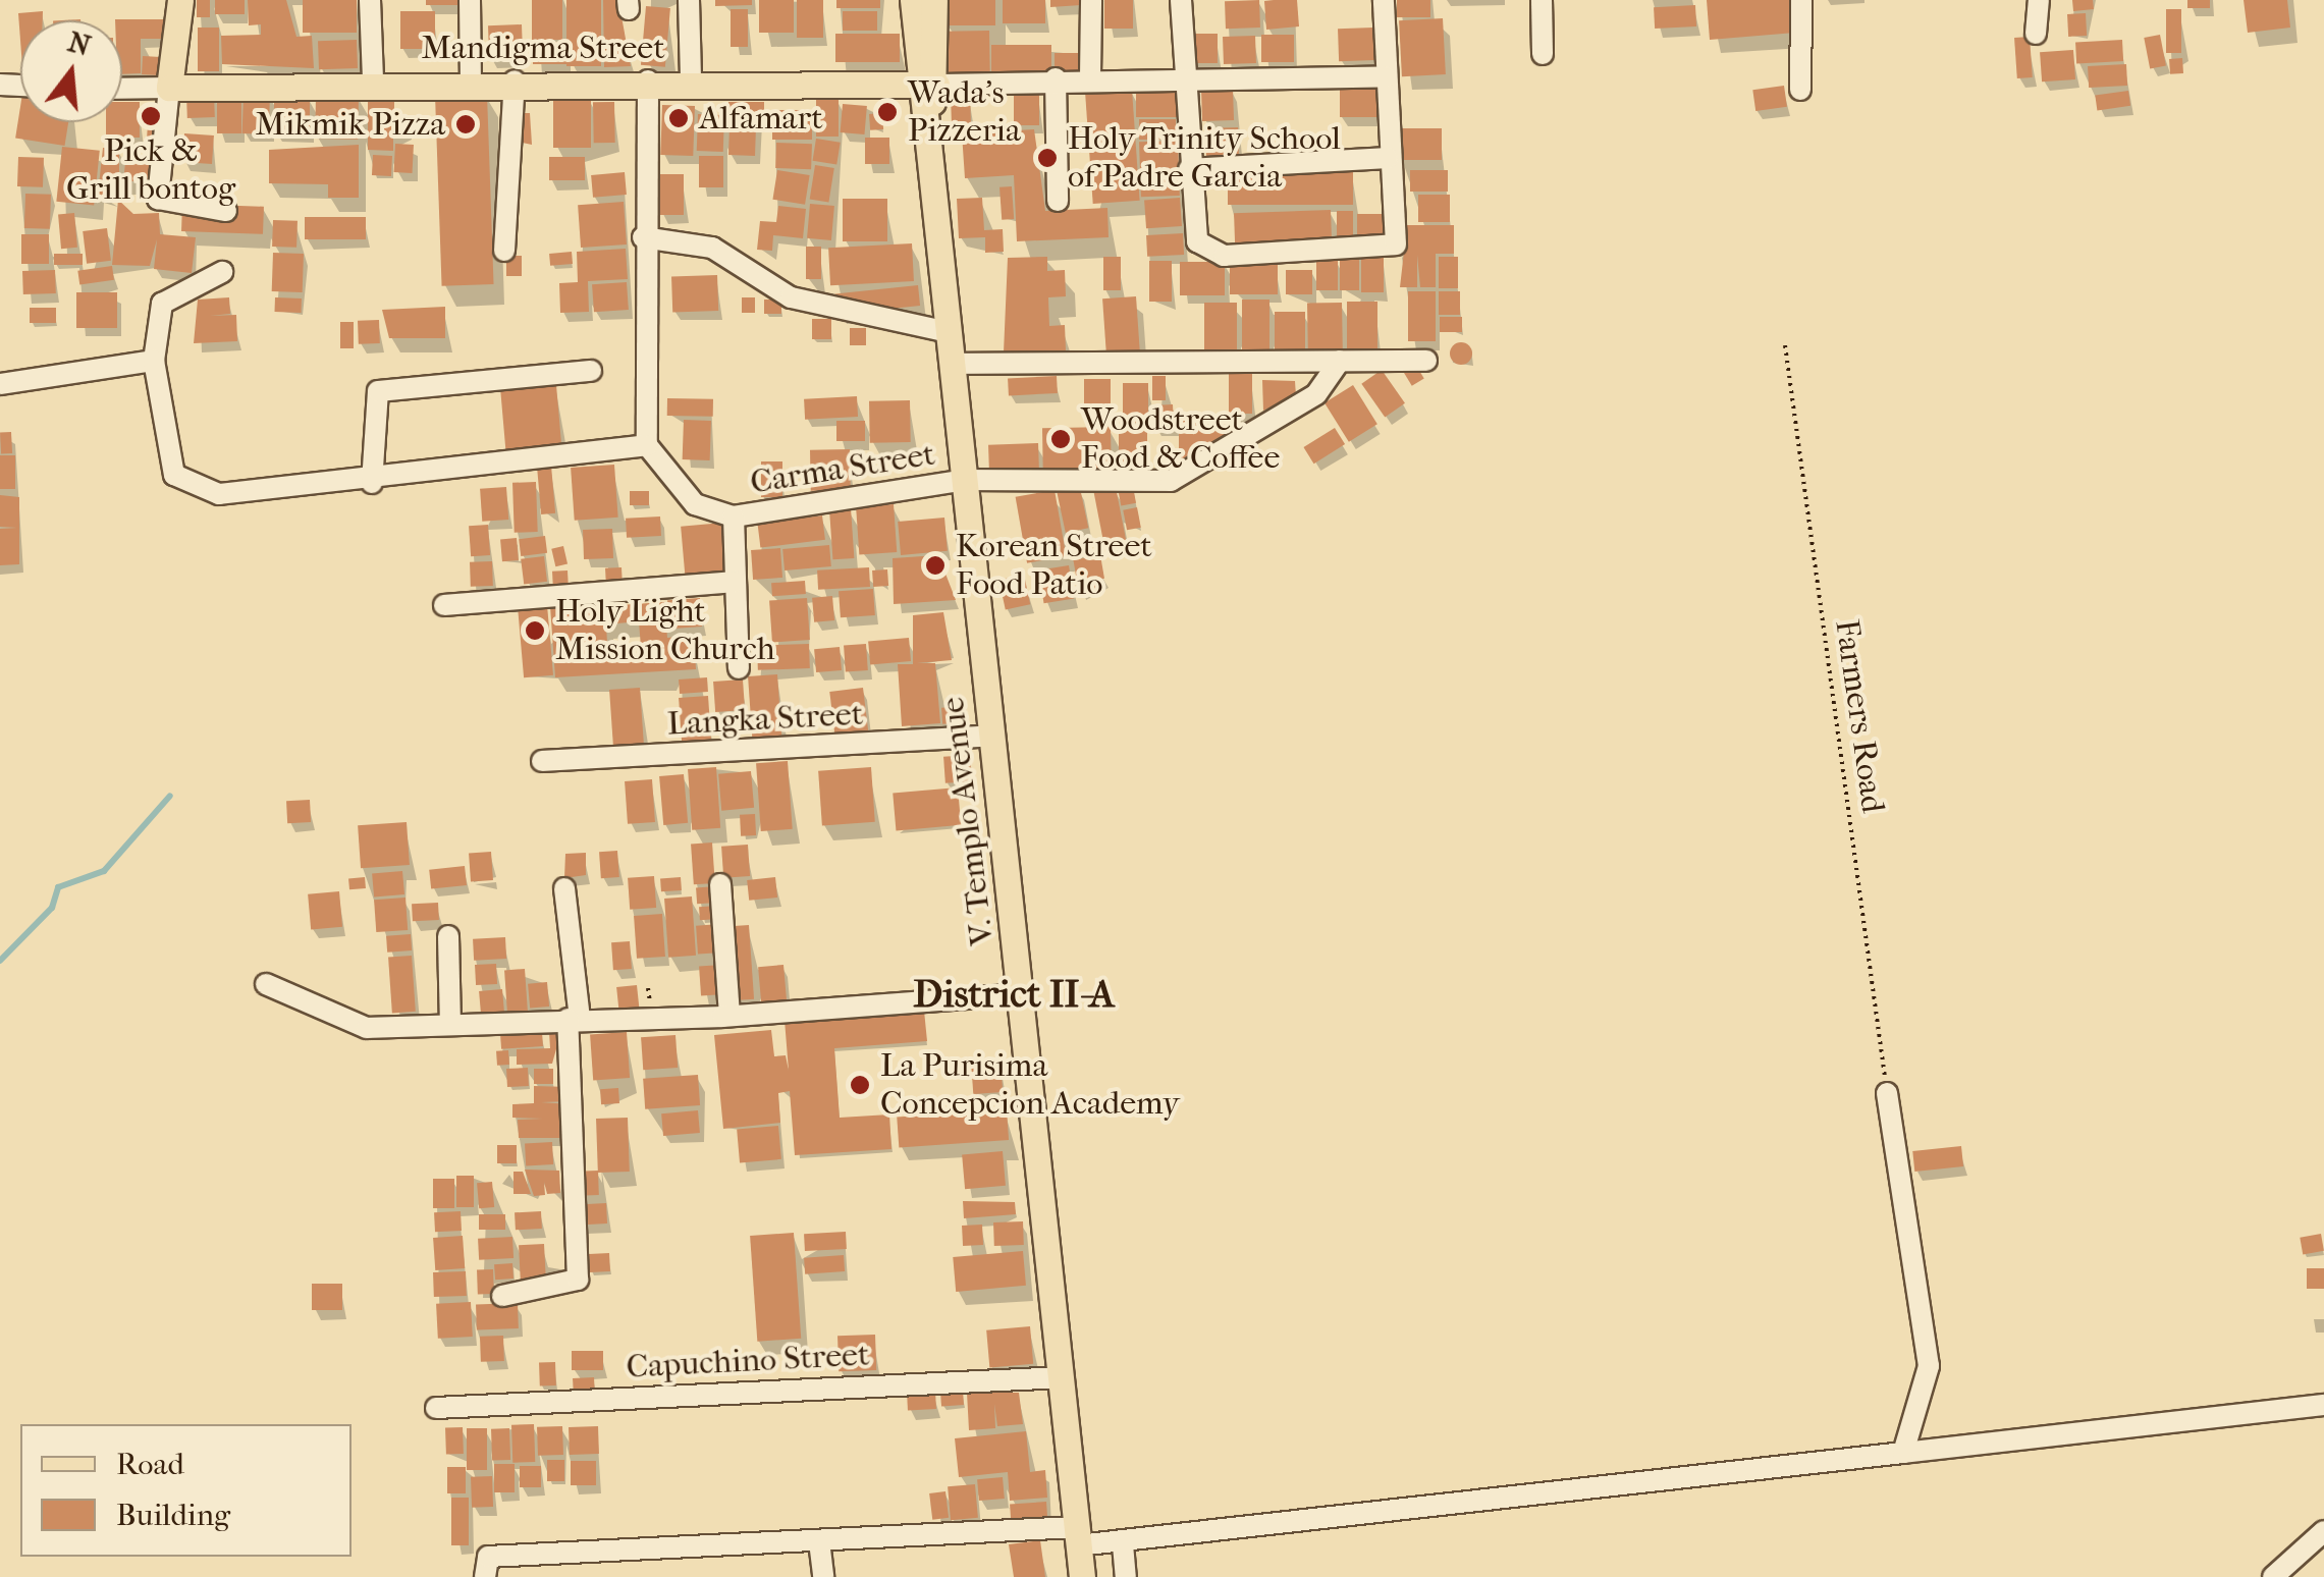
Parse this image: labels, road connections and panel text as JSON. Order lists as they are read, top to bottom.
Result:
{
  "streets": {
    "main road": ["Mandigma Street", "V. Templo Avenue"],
    "street": ["Carma Street", "Langka Street", "Capuchino Street"],
    "path": ["Farmers Road"]
  },
  "crossings": [
    ["Mandigma Street", "V. Templo Avenue"],
    ["Carma Street", "V. Templo Avenue"],
    ["Langka Street", "V. Templo Avenue"],
    ["V. Templo Avenue", "Capuchino Street"]
  ],
  "districts": ["District II-A"],
  "places": [
    "Wada's Pizzeria",
    "Pick & Grill bontog",
    "Alfamart",
    "Mikmik Pizza",
    "Holy Trinity School of Padre Garcia",
    "Woodstreet Food & Coffee",
    "Korean Street Food Patio",
    "Holy Light Mission Church",
    "La Purisima Concepcion Academy"
  ],
  "legend": ["Road", "Building"],
  "north": "top"
}
